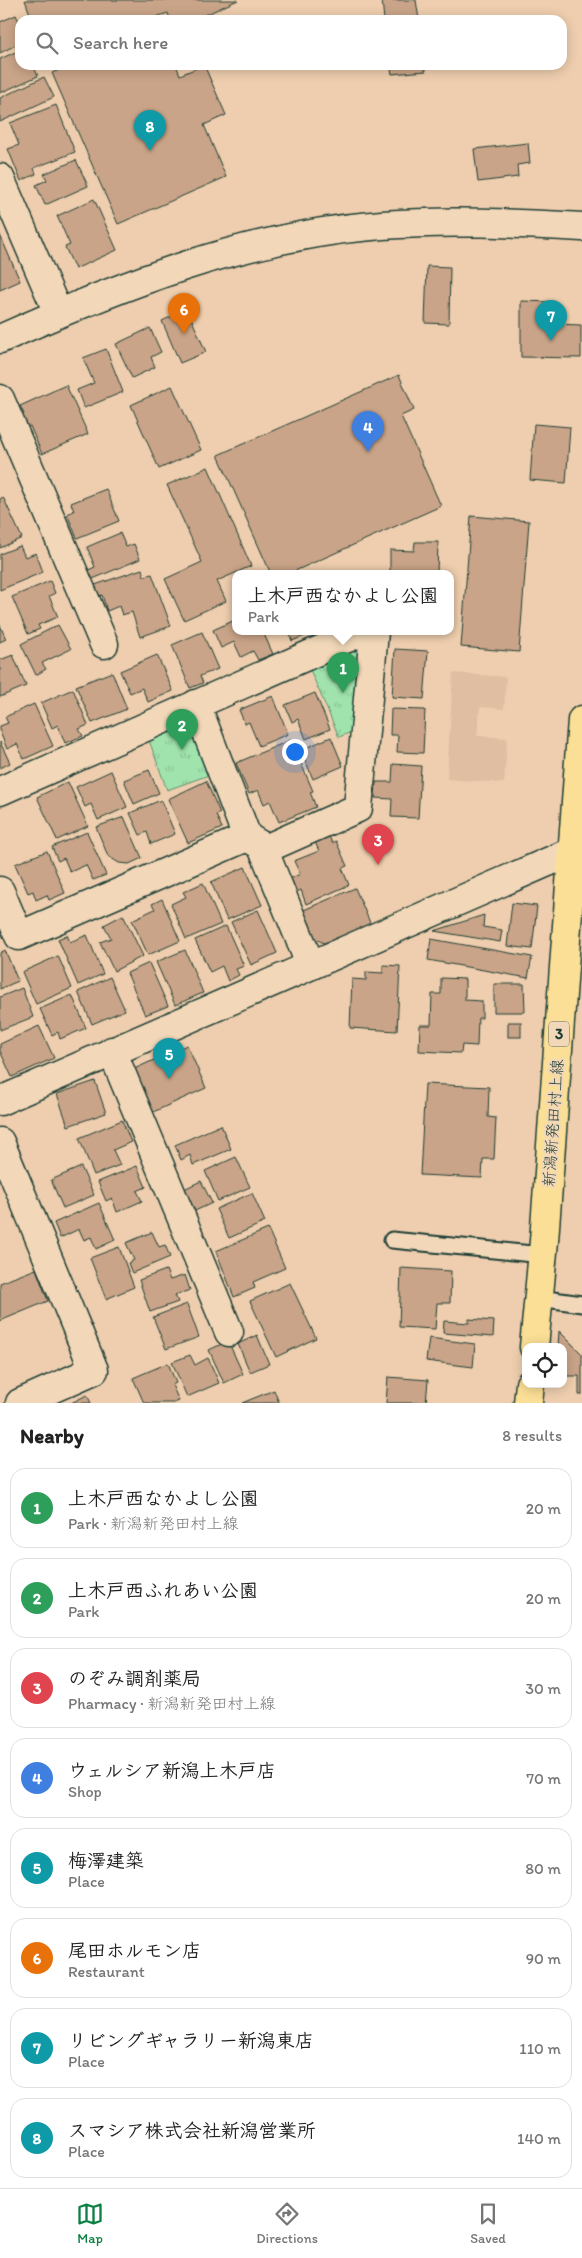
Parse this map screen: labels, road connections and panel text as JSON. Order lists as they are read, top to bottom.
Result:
{
  "streets": {
    "main road": ["3", "新潟新発田村上線"]
  },
  "page": {
    "search": "Search here",
    "pins": [
      "8",
      "6",
      "7",
      "4",
      "1",
      "2",
      "3",
      "5"
    ],
    "popup": ["上木戸西なかよし公園", "Park"],
    "heading": ["Nearby", "8 results"],
    "list": [
      {
        "mark": "1",
        "name": "上木戸西なかよし公園",
        "note": "Park · 新潟新発田村上線",
        "value": "20 m"
      },
      {
        "mark": "2",
        "name": "上木戸西ふれあい公園",
        "note": "Park",
        "value": "20 m"
      },
      {
        "mark": "3",
        "name": "のぞみ調剤薬局",
        "note": "Pharmacy · 新潟新発田村上線",
        "value": "30 m"
      },
      {
        "mark": "4",
        "name": "ウェルシア新潟上木戸店",
        "note": "Shop",
        "value": "70 m"
      },
      {
        "mark": "5",
        "name": "梅澤建築",
        "note": "Place",
        "value": "80 m"
      },
      {
        "mark": "6",
        "name": "尾田ホルモン店",
        "note": "Restaurant",
        "value": "90 m"
      },
      {
        "mark": "7",
        "name": "リビングギャラリー新潟東店",
        "note": "Place",
        "value": "110 m"
      },
      {
        "mark": "8",
        "name": "スマシア株式会社新潟営業所",
        "note": "Place",
        "value": "140 m"
      }
    ],
    "nav": ["Map", "Directions", "Saved"]
  }
}
